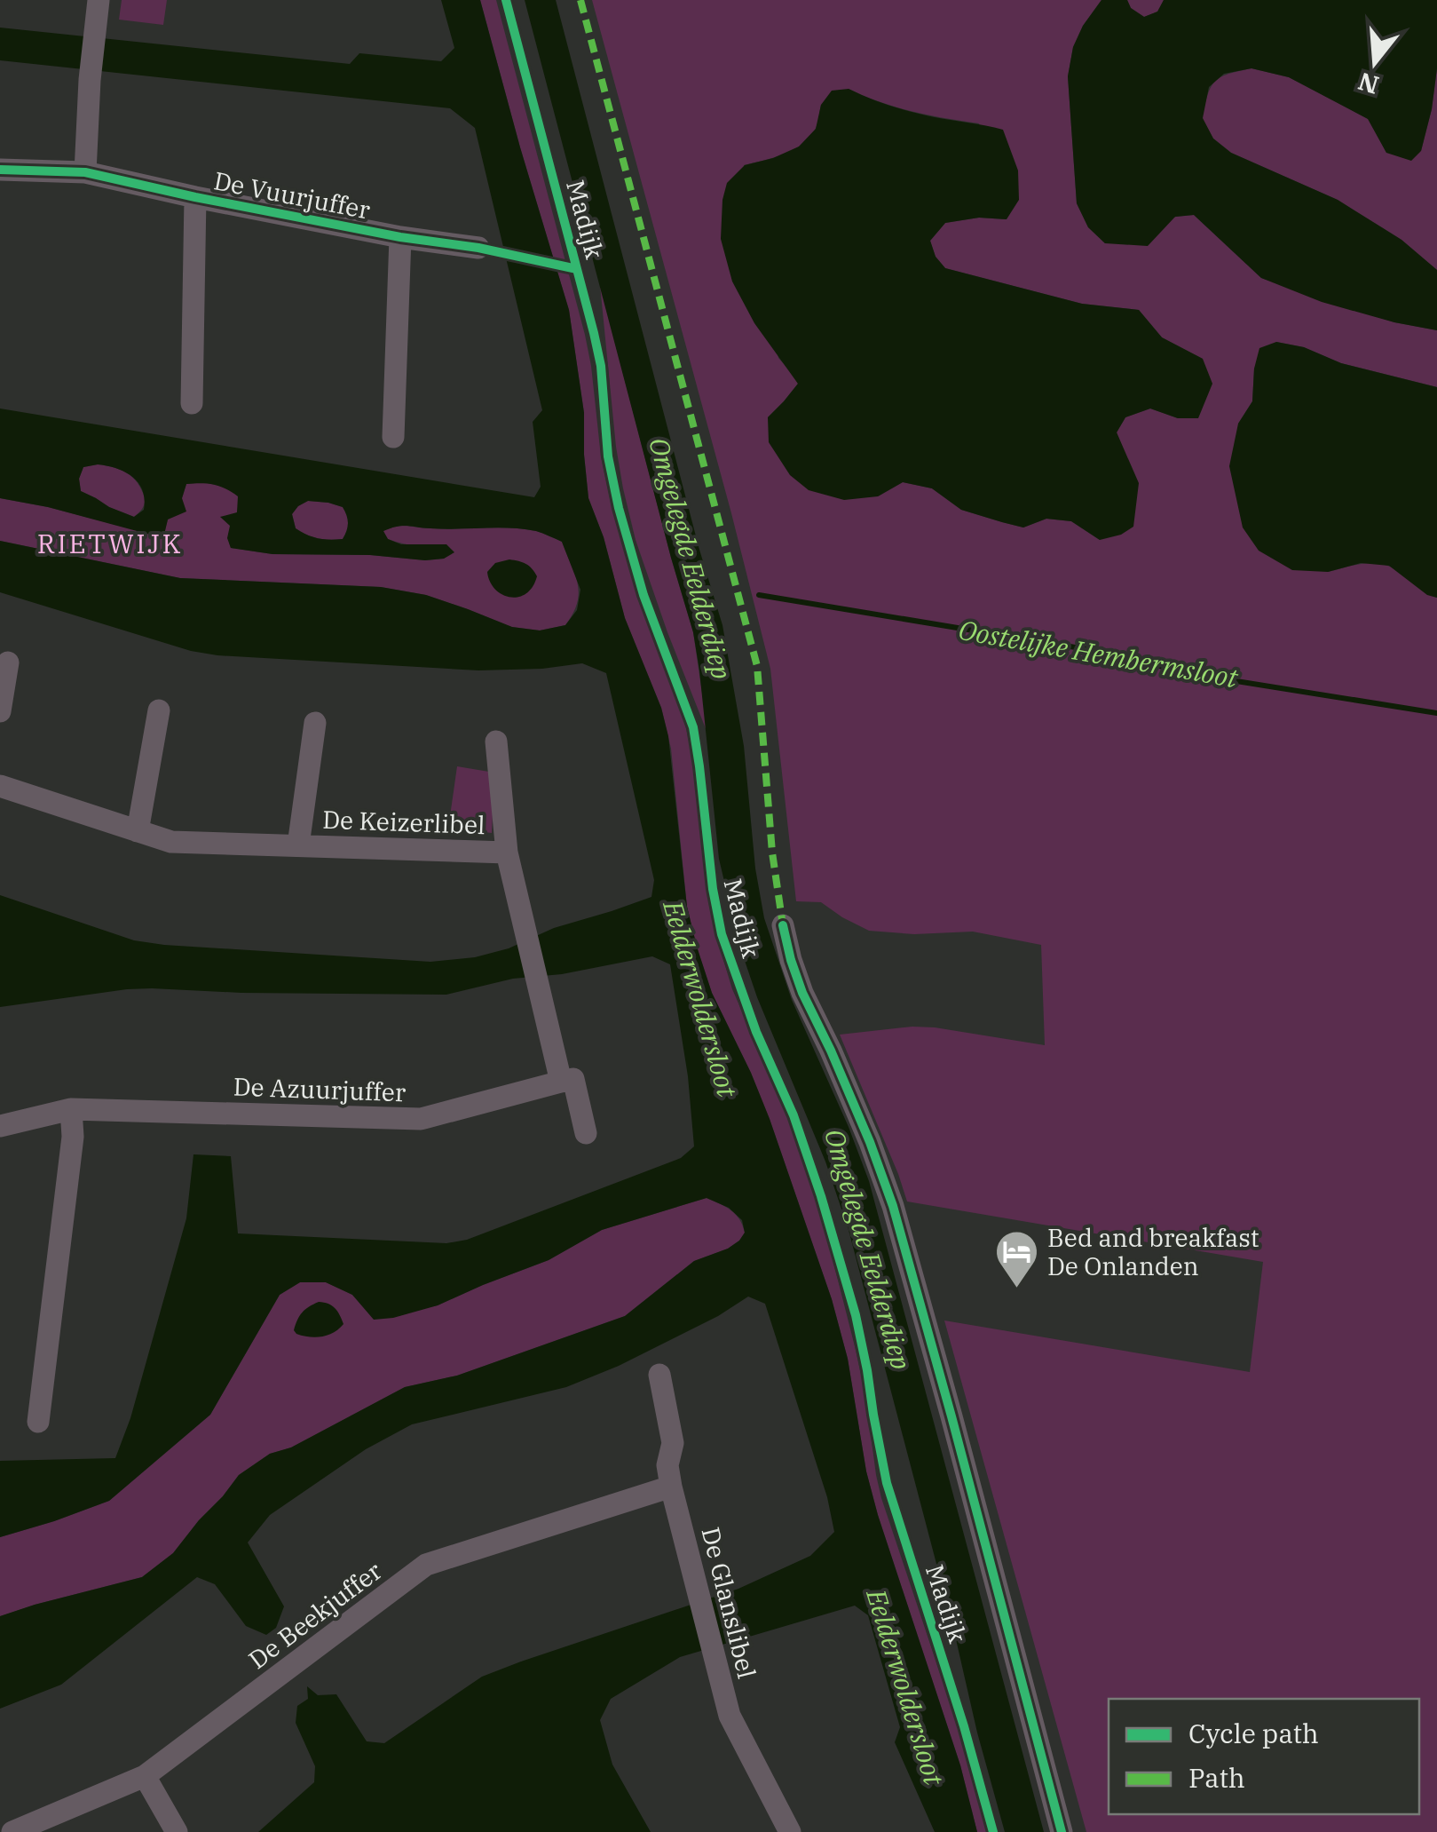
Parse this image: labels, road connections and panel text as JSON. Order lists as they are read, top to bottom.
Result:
{
  "streets": {
    "street": [
      "De Vuurjuffer",
      "Madijk",
      "De Keizerlibel",
      "De Azuurjuffer",
      "De Glanslibel",
      "De Beekjuffer"
    ]
  },
  "crossings": [
    ["De Keizerlibel", "De Azuurjuffer"],
    ["De Glanslibel", "De Beekjuffer"]
  ],
  "districts": ["RIETWIJK"],
  "water": ["Omgelegde Eelderdiep", "Oostelijke Hembermsloot", "Eelderwoldersloot"],
  "places": {
    "hotel": ["Bed and breakfast De Onlanden"]
  },
  "legend": ["Cycle path", "Path"],
  "north": "bottom"
}
